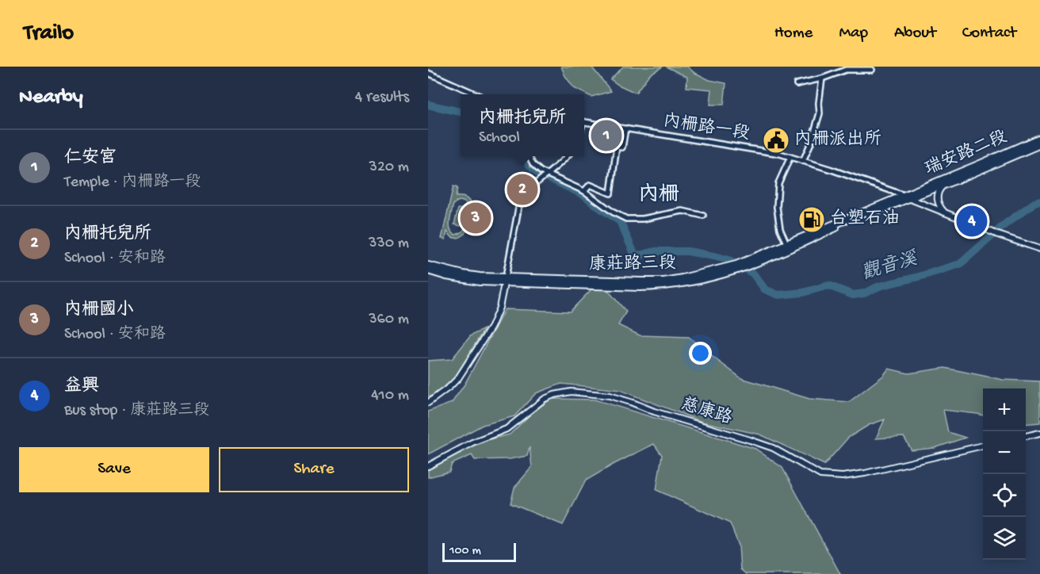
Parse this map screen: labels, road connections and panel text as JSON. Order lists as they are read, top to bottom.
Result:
{
  "streets": {
    "main road": ["瑞安路二段", "康莊路三段"],
    "street": ["內柵路一段", "慈康路"]
  },
  "crossings": [
    ["內柵路一段", "瑞安路二段"],
    ["內柵路一段", "康莊路三段"],
    ["瑞安路二段", "康莊路三段"]
  ],
  "districts": ["內柵"],
  "water": ["觀音溪"],
  "places": {
    "public building": ["內柵派出所"],
    "fuel station": ["台塑石油"]
  },
  "scale_bar": "100 m",
  "page": {
    "header": "Trailo",
    "nav": [
      "Home",
      "Map",
      "About",
      "Contact"
    ],
    "heading": ["Nearby", "4 results"],
    "popup": ["內柵托兒所", "School"],
    "pins": [
      "1",
      "2",
      "3",
      "4"
    ],
    "list": [
      {
        "mark": "1",
        "name": "仁安宮",
        "note": "Temple · 內柵路一段",
        "value": "320 m"
      },
      {
        "mark": "2",
        "name": "內柵托兒所",
        "note": "School · 安和路",
        "value": "330 m"
      },
      {
        "mark": "3",
        "name": "內柵國小",
        "note": "School · 安和路",
        "value": "360 m"
      },
      {
        "mark": "4",
        "name": "益興",
        "note": "Bus stop · 康莊路三段",
        "value": "410 m"
      }
    ],
    "map_buttons": ["+", "−"],
    "buttons": ["Save", "Share"],
    "scale": "100 m"
  }
}
